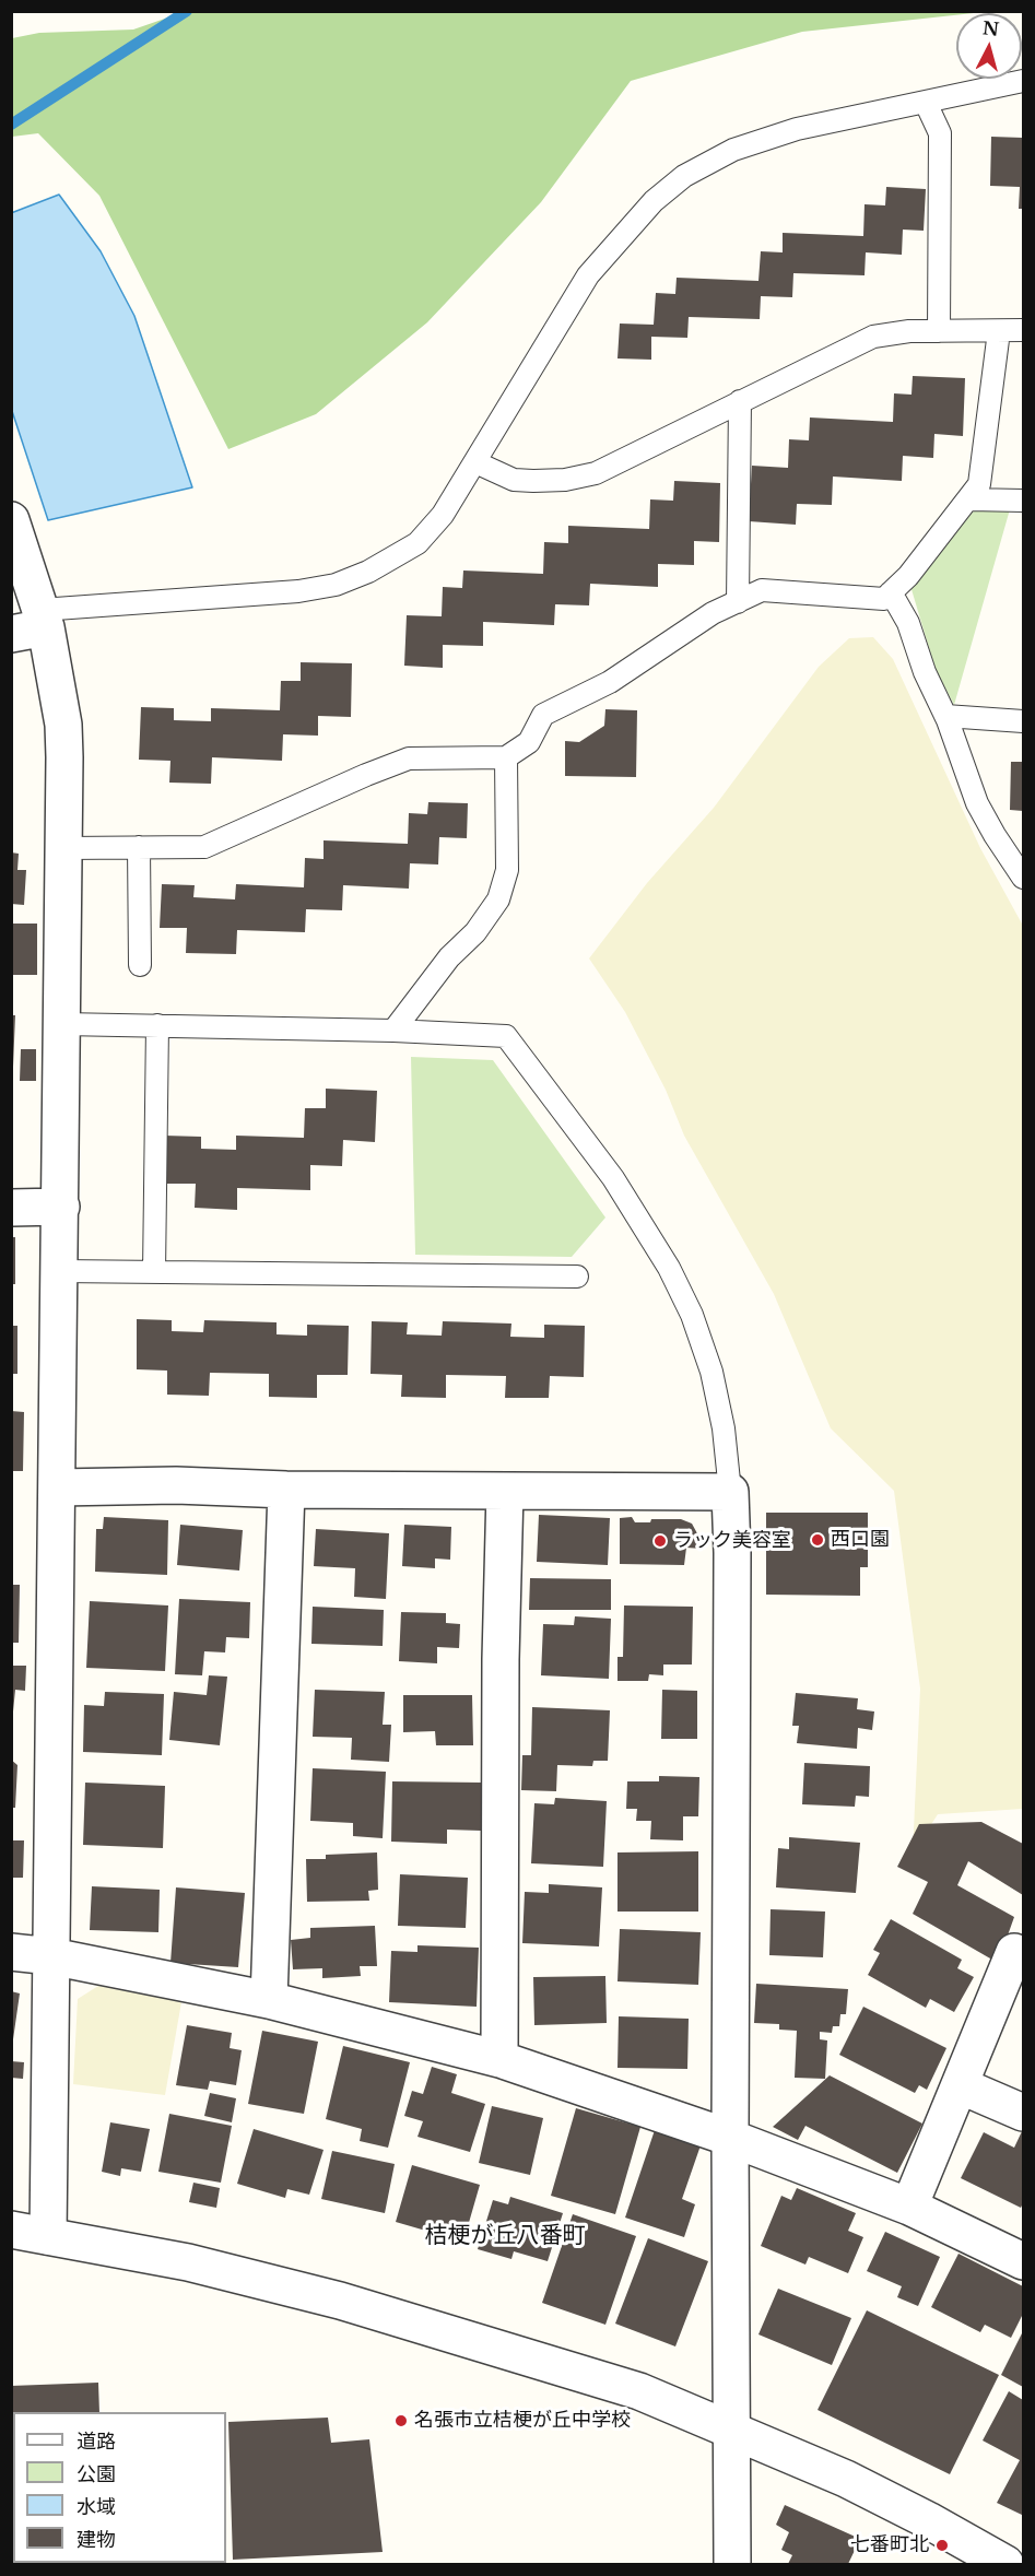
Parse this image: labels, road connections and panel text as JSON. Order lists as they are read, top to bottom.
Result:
{
  "districts": ["桔梗が丘八番町"],
  "places": [
    "西口園",
    "ラック美容室",
    "名張市立桔梗が丘中学校",
    "七番町北"
  ],
  "legend": [
    "道路",
    "公園",
    "水域",
    "建物"
  ],
  "north": "top"
}
